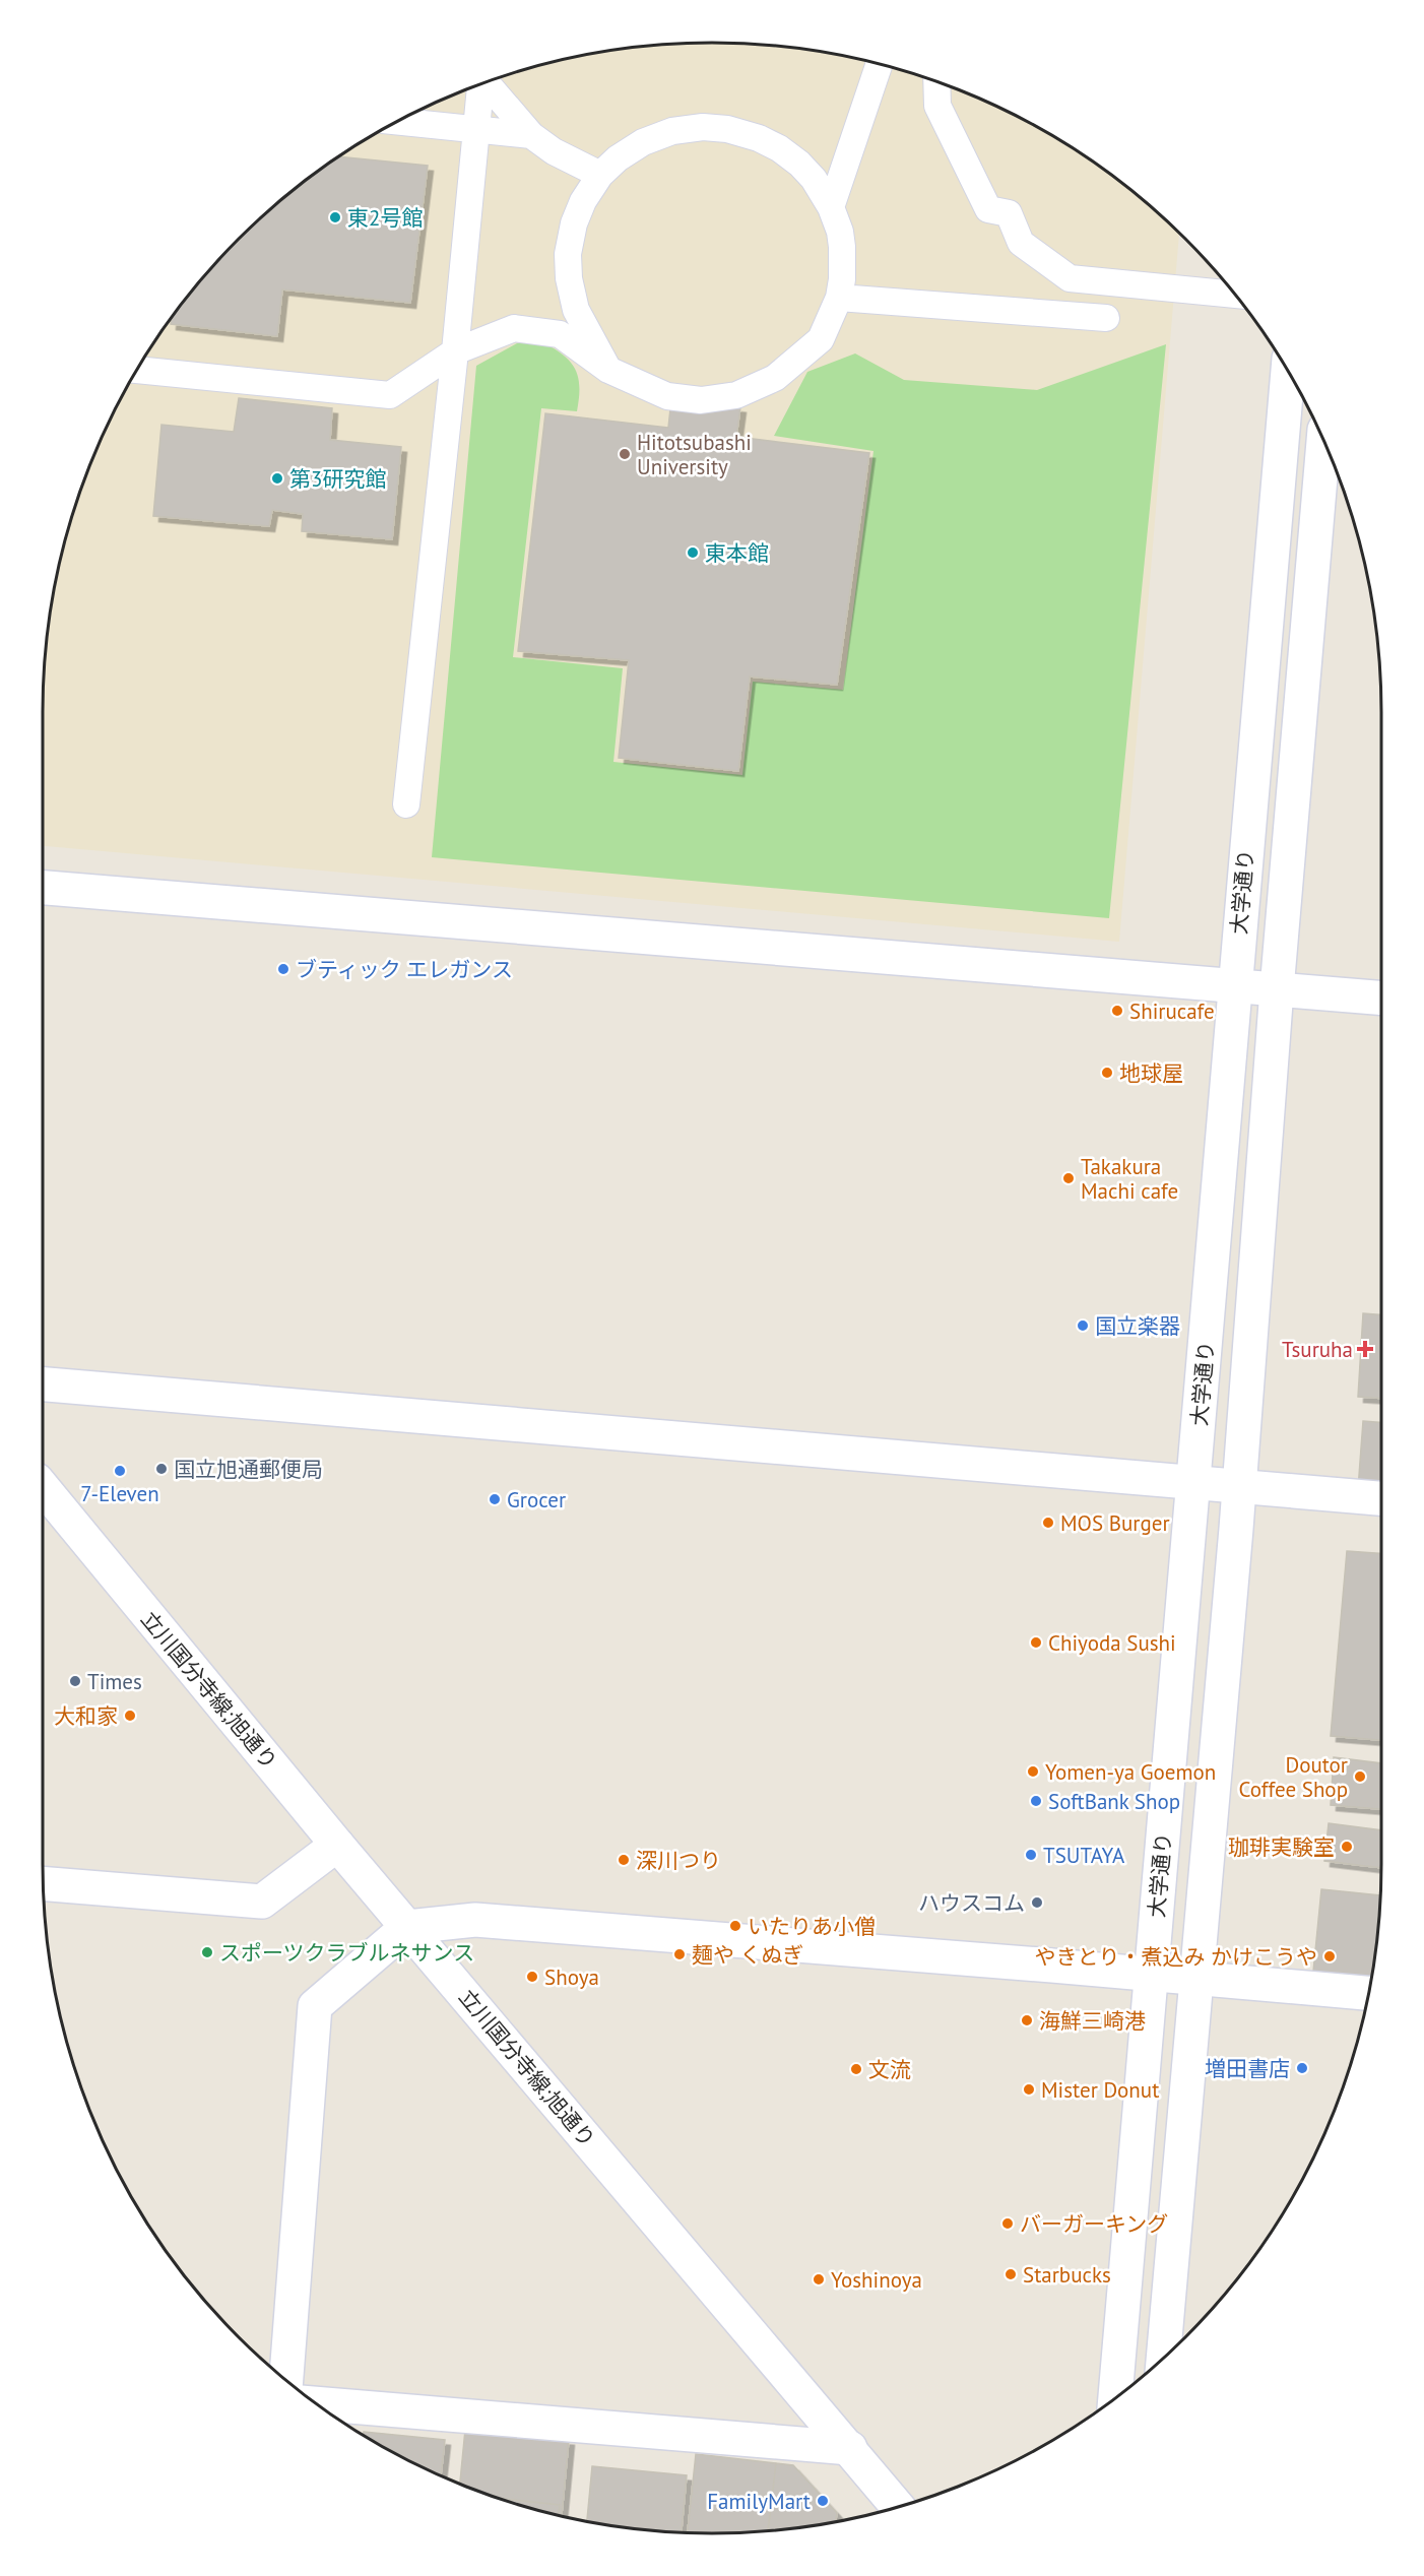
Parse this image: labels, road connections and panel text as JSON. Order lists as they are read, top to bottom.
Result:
{
  "streets": {
    "main road": ["大学通り", "立川国分寺線;旭通り"]
  },
  "places": {
    "other": [
      "東2号館",
      "Hitotsubashi University",
      "第3研究館",
      "東本館",
      "ブティック エレガンス",
      "Shirucafe",
      "地球屋",
      "Takakura Machi cafe",
      "国立楽器",
      "国立旭通郵便局",
      "7-Eleven",
      "Grocer",
      "MOS Burger",
      "Chiyoda Sushi",
      "Times",
      "大和家",
      "Yomen-ya Goemon",
      "Doutor Coffee Shop",
      "SoftBank Shop",
      "珈琲実験室",
      "TSUTAYA",
      "深川つり",
      "ハウスコム",
      "いたりあ小僧",
      "スポーツクラブルネサンス",
      "麺や くぬぎ",
      "やきとり・煮込み かけこうや",
      "Shoya",
      "海鮮三崎港",
      "増田書店",
      "文流",
      "Mister Donut",
      "バーガーキング",
      "Starbucks",
      "Yoshinoya",
      "FamilyMart"
    ],
    "health": ["Tsuruha"]
  }
}
